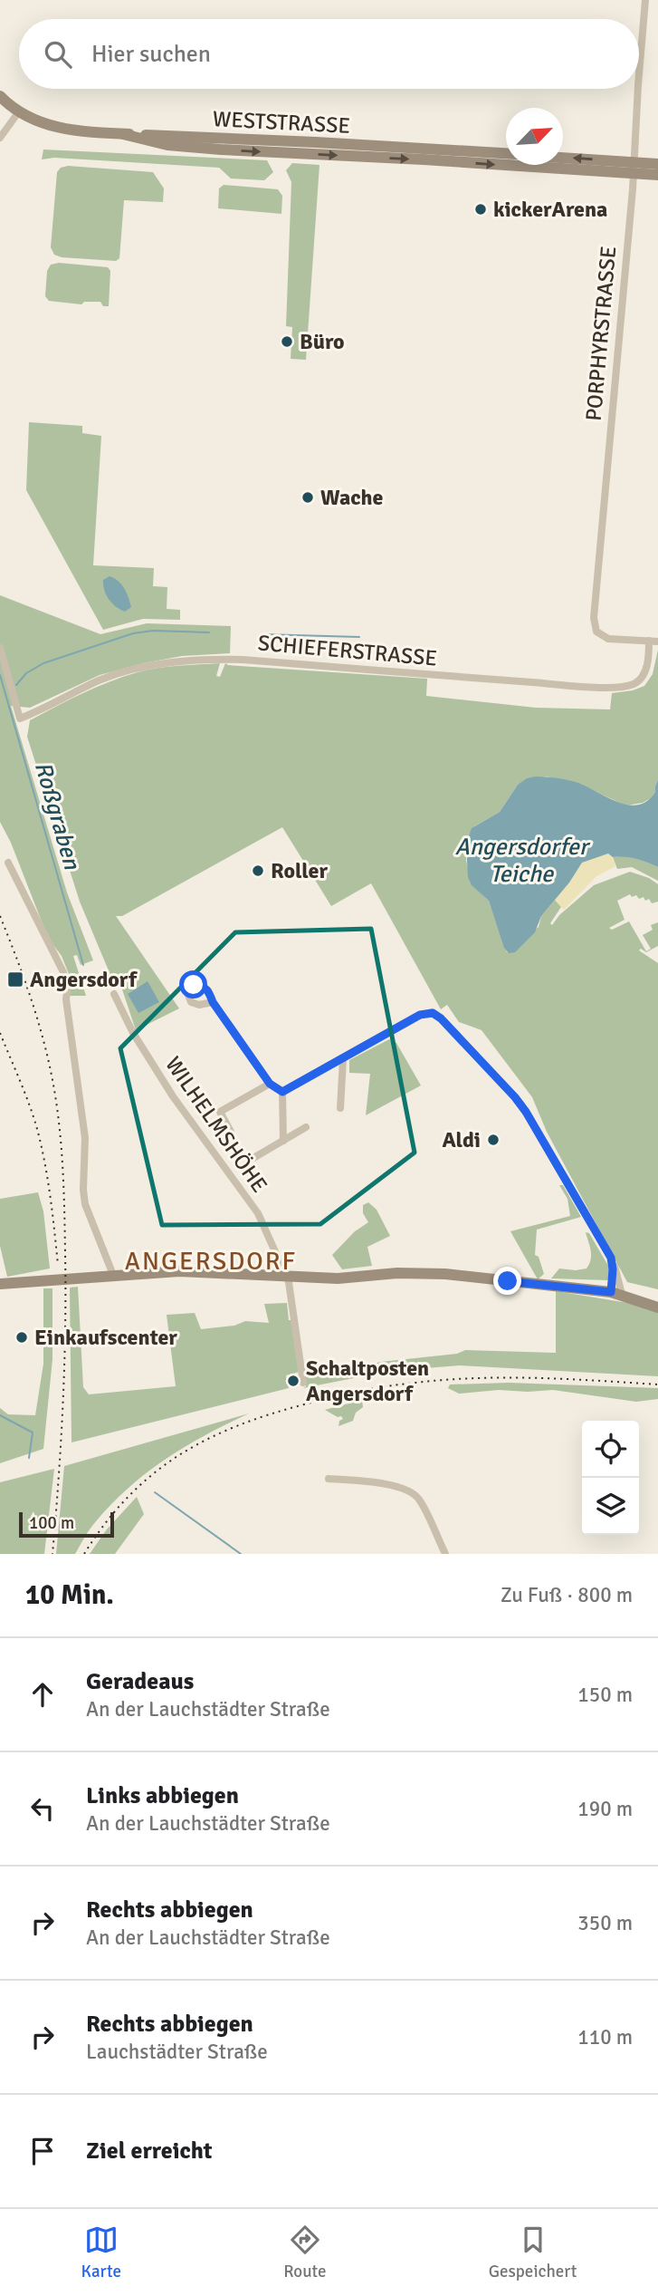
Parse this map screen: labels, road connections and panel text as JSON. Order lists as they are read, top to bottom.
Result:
{
  "streets": {
    "main road": ["WESTSTRASSE"],
    "street": ["PORPHYRSTRASSE", "SCHIEFERSTRASSE", "WILHELMSHÖHE"]
  },
  "crossings": [
    ["PORPHYRSTRASSE", "SCHIEFERSTRASSE"]
  ],
  "districts": ["ANGERSDORF"],
  "water": ["Roßgraben", "Angersdorfer Teiche"],
  "places": {
    "other": [
      "kickerArena",
      "Büro",
      "Wache",
      "Roller",
      "Aldi",
      "Einkaufscenter",
      "Schaltposten Angersdorf"
    ],
    "transit": ["Angersdorf"]
  },
  "scale_bar": "100 m",
  "north": "top right",
  "page": {
    "search": "Hier suchen",
    "scale": "100 m",
    "heading": ["10 Min.", "Zu Fuß · 800 m"],
    "list": [
      ["Geradeaus", "An der Lauchstädter Straße", "150 m"],
      ["Links abbiegen", "An der Lauchstädter Straße", "190 m"],
      ["Rechts abbiegen", "An der Lauchstädter Straße", "350 m"],
      ["Rechts abbiegen", "Lauchstädter Straße", "110 m"],
      "Ziel erreicht"
    ],
    "nav": ["Karte", "Route", "Gespeichert"]
  }
}
